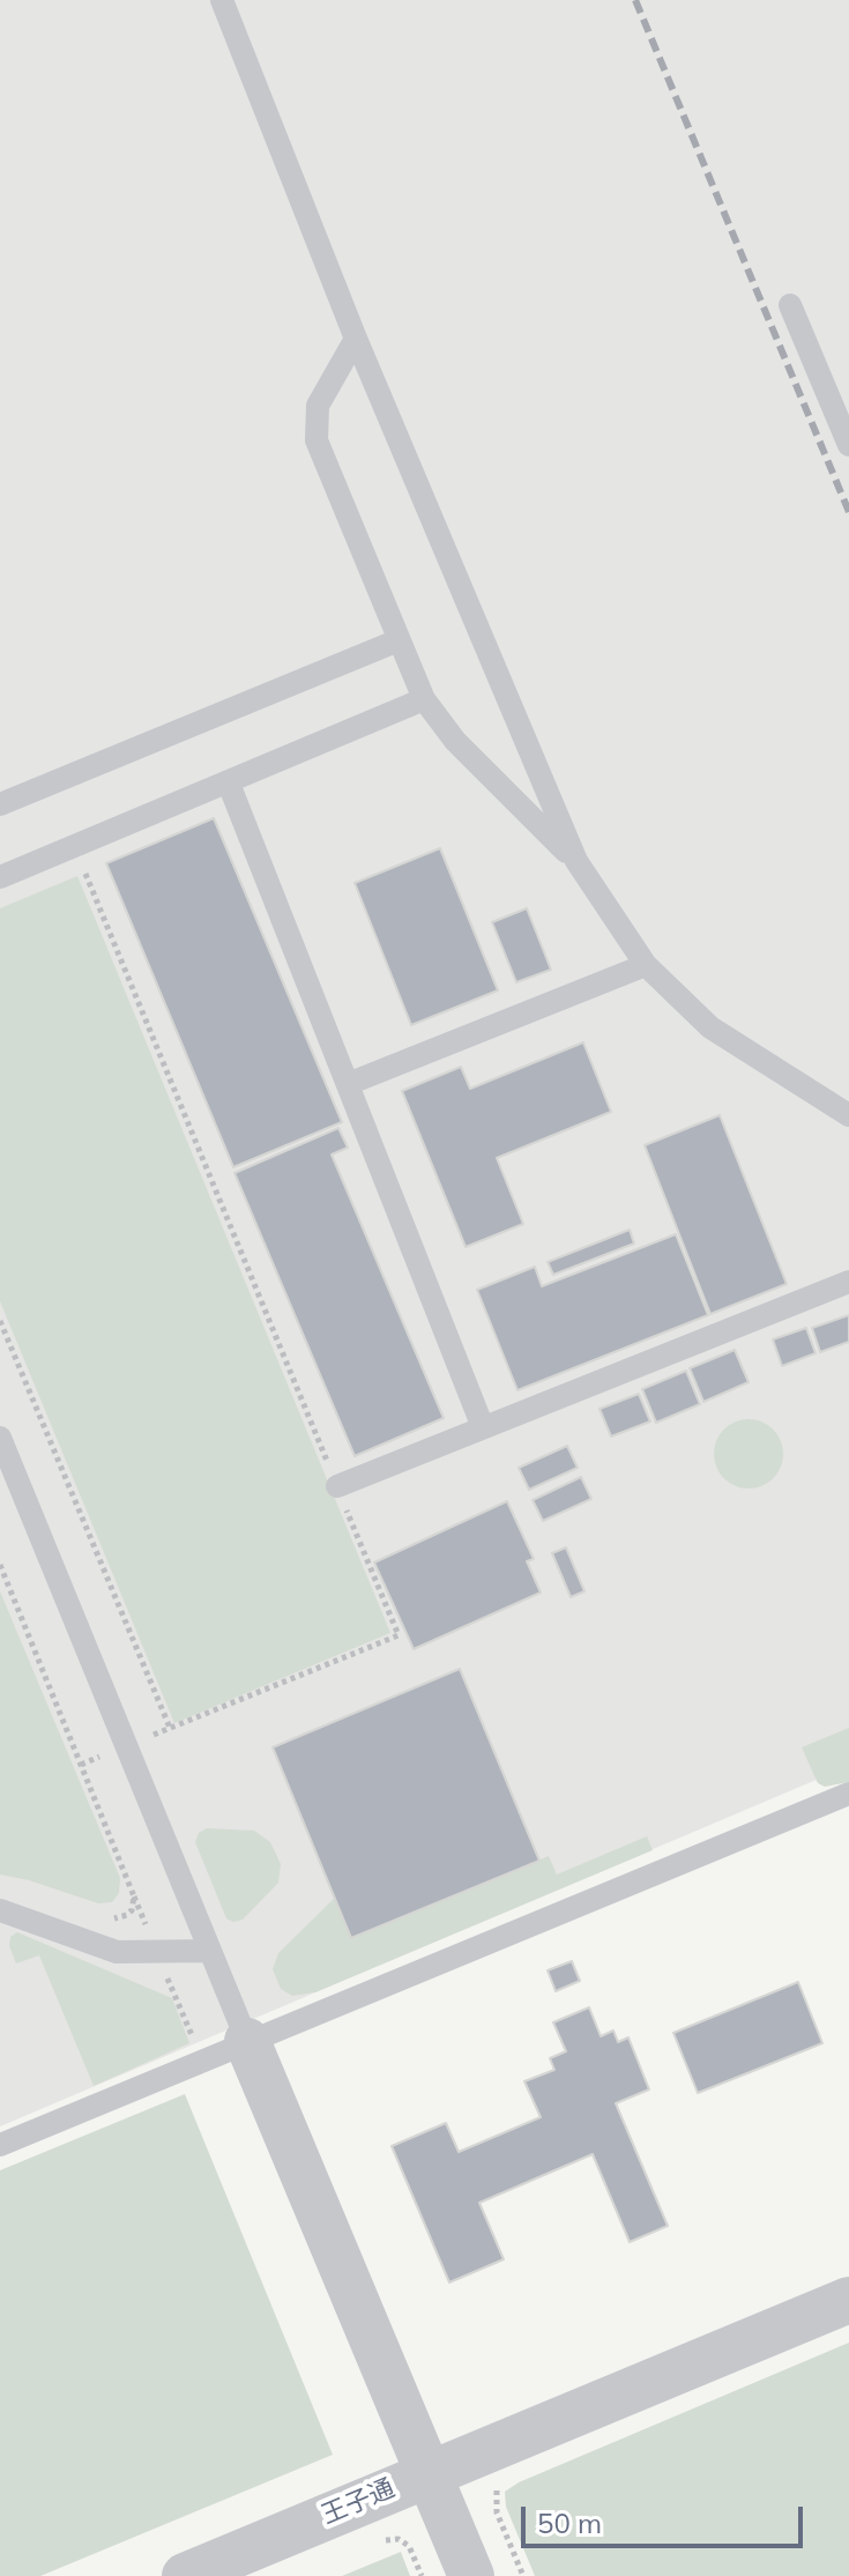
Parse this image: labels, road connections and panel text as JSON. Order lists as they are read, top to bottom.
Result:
{
  "streets": {
    "street": ["王子通"]
  },
  "scale_bar": "50 m"
}
